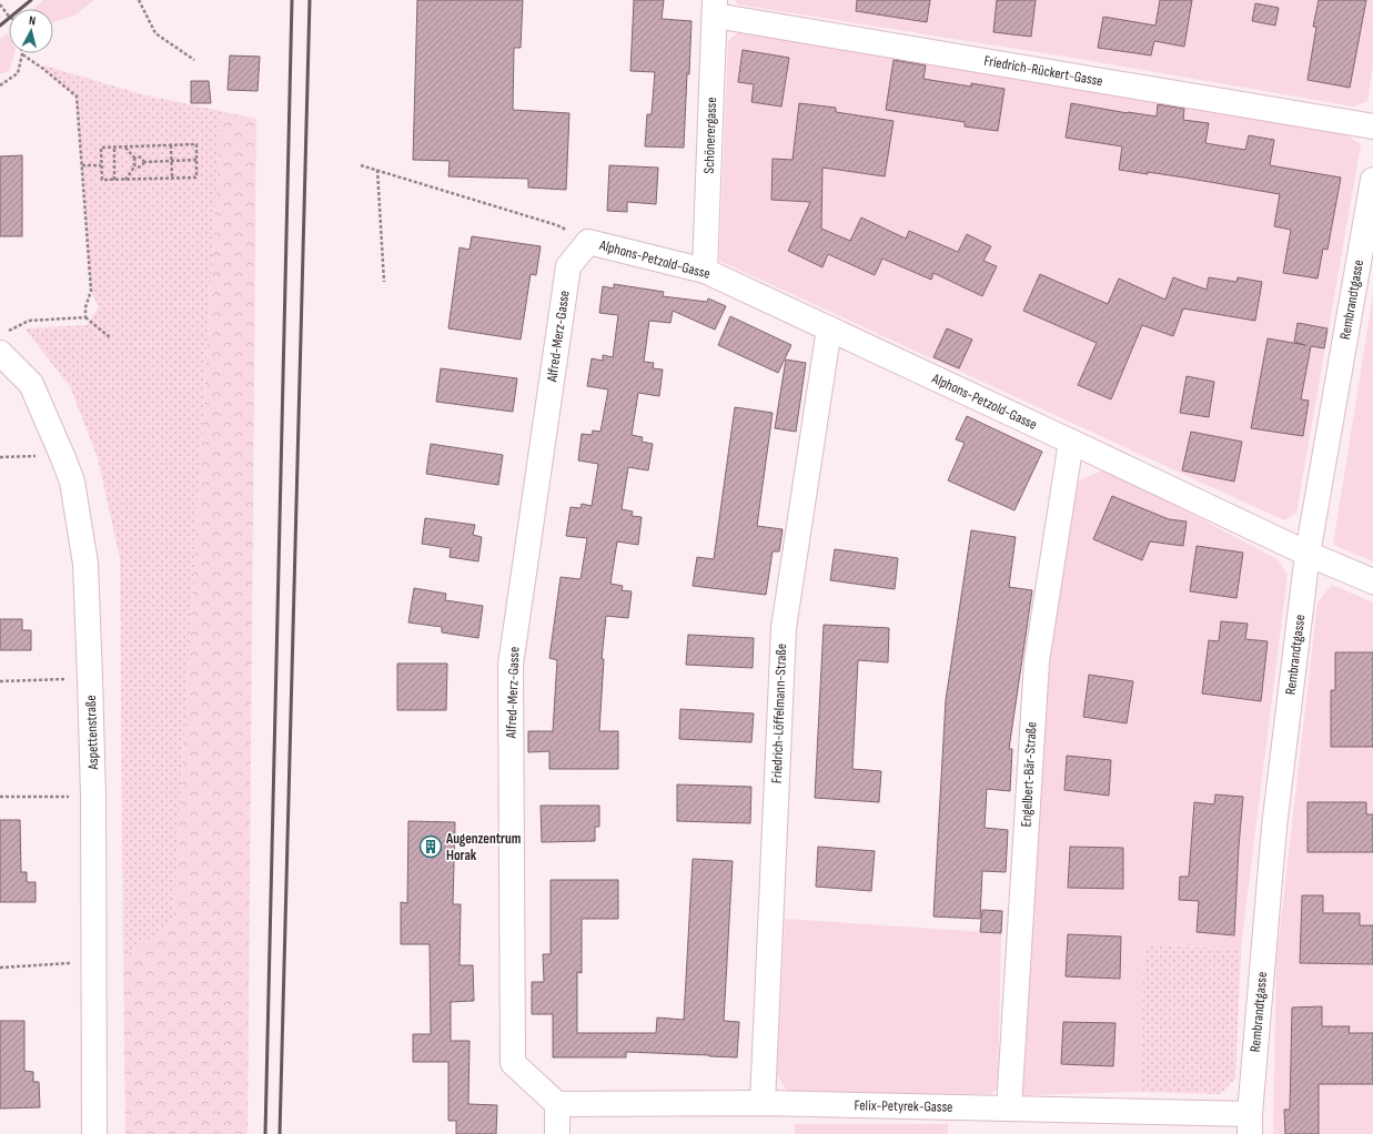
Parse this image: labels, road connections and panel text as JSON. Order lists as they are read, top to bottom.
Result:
{
  "streets": {
    "street": [
      "Friedrich-Rückert-Gasse",
      "Schönerergasse",
      "Alphons-Petzold-Gasse",
      "Rembrandtgasse",
      "Alfred-Merz-Gasse",
      "Friedrich-Löffelmann-Straße",
      "Aspettenstraße",
      "Engelbert-Bär-Straße",
      "Felix-Petyrek-Gasse"
    ]
  },
  "crossings": [
    ["Friedrich-Rückert-Gasse", "Schönerergasse"],
    ["Schönerergasse", "Alphons-Petzold-Gasse"],
    ["Alphons-Petzold-Gasse", "Rembrandtgasse"],
    ["Alphons-Petzold-Gasse", "Alfred-Merz-Gasse"],
    ["Alphons-Petzold-Gasse", "Friedrich-Löffelmann-Straße"],
    ["Alphons-Petzold-Gasse", "Engelbert-Bär-Straße"],
    ["Rembrandtgasse", "Felix-Petyrek-Gasse"],
    ["Alfred-Merz-Gasse", "Felix-Petyrek-Gasse"],
    ["Friedrich-Löffelmann-Straße", "Felix-Petyrek-Gasse"],
    ["Engelbert-Bär-Straße", "Felix-Petyrek-Gasse"]
  ],
  "places": {
    "building": ["Augenzentrum Horak"]
  },
  "north": "top"
}
